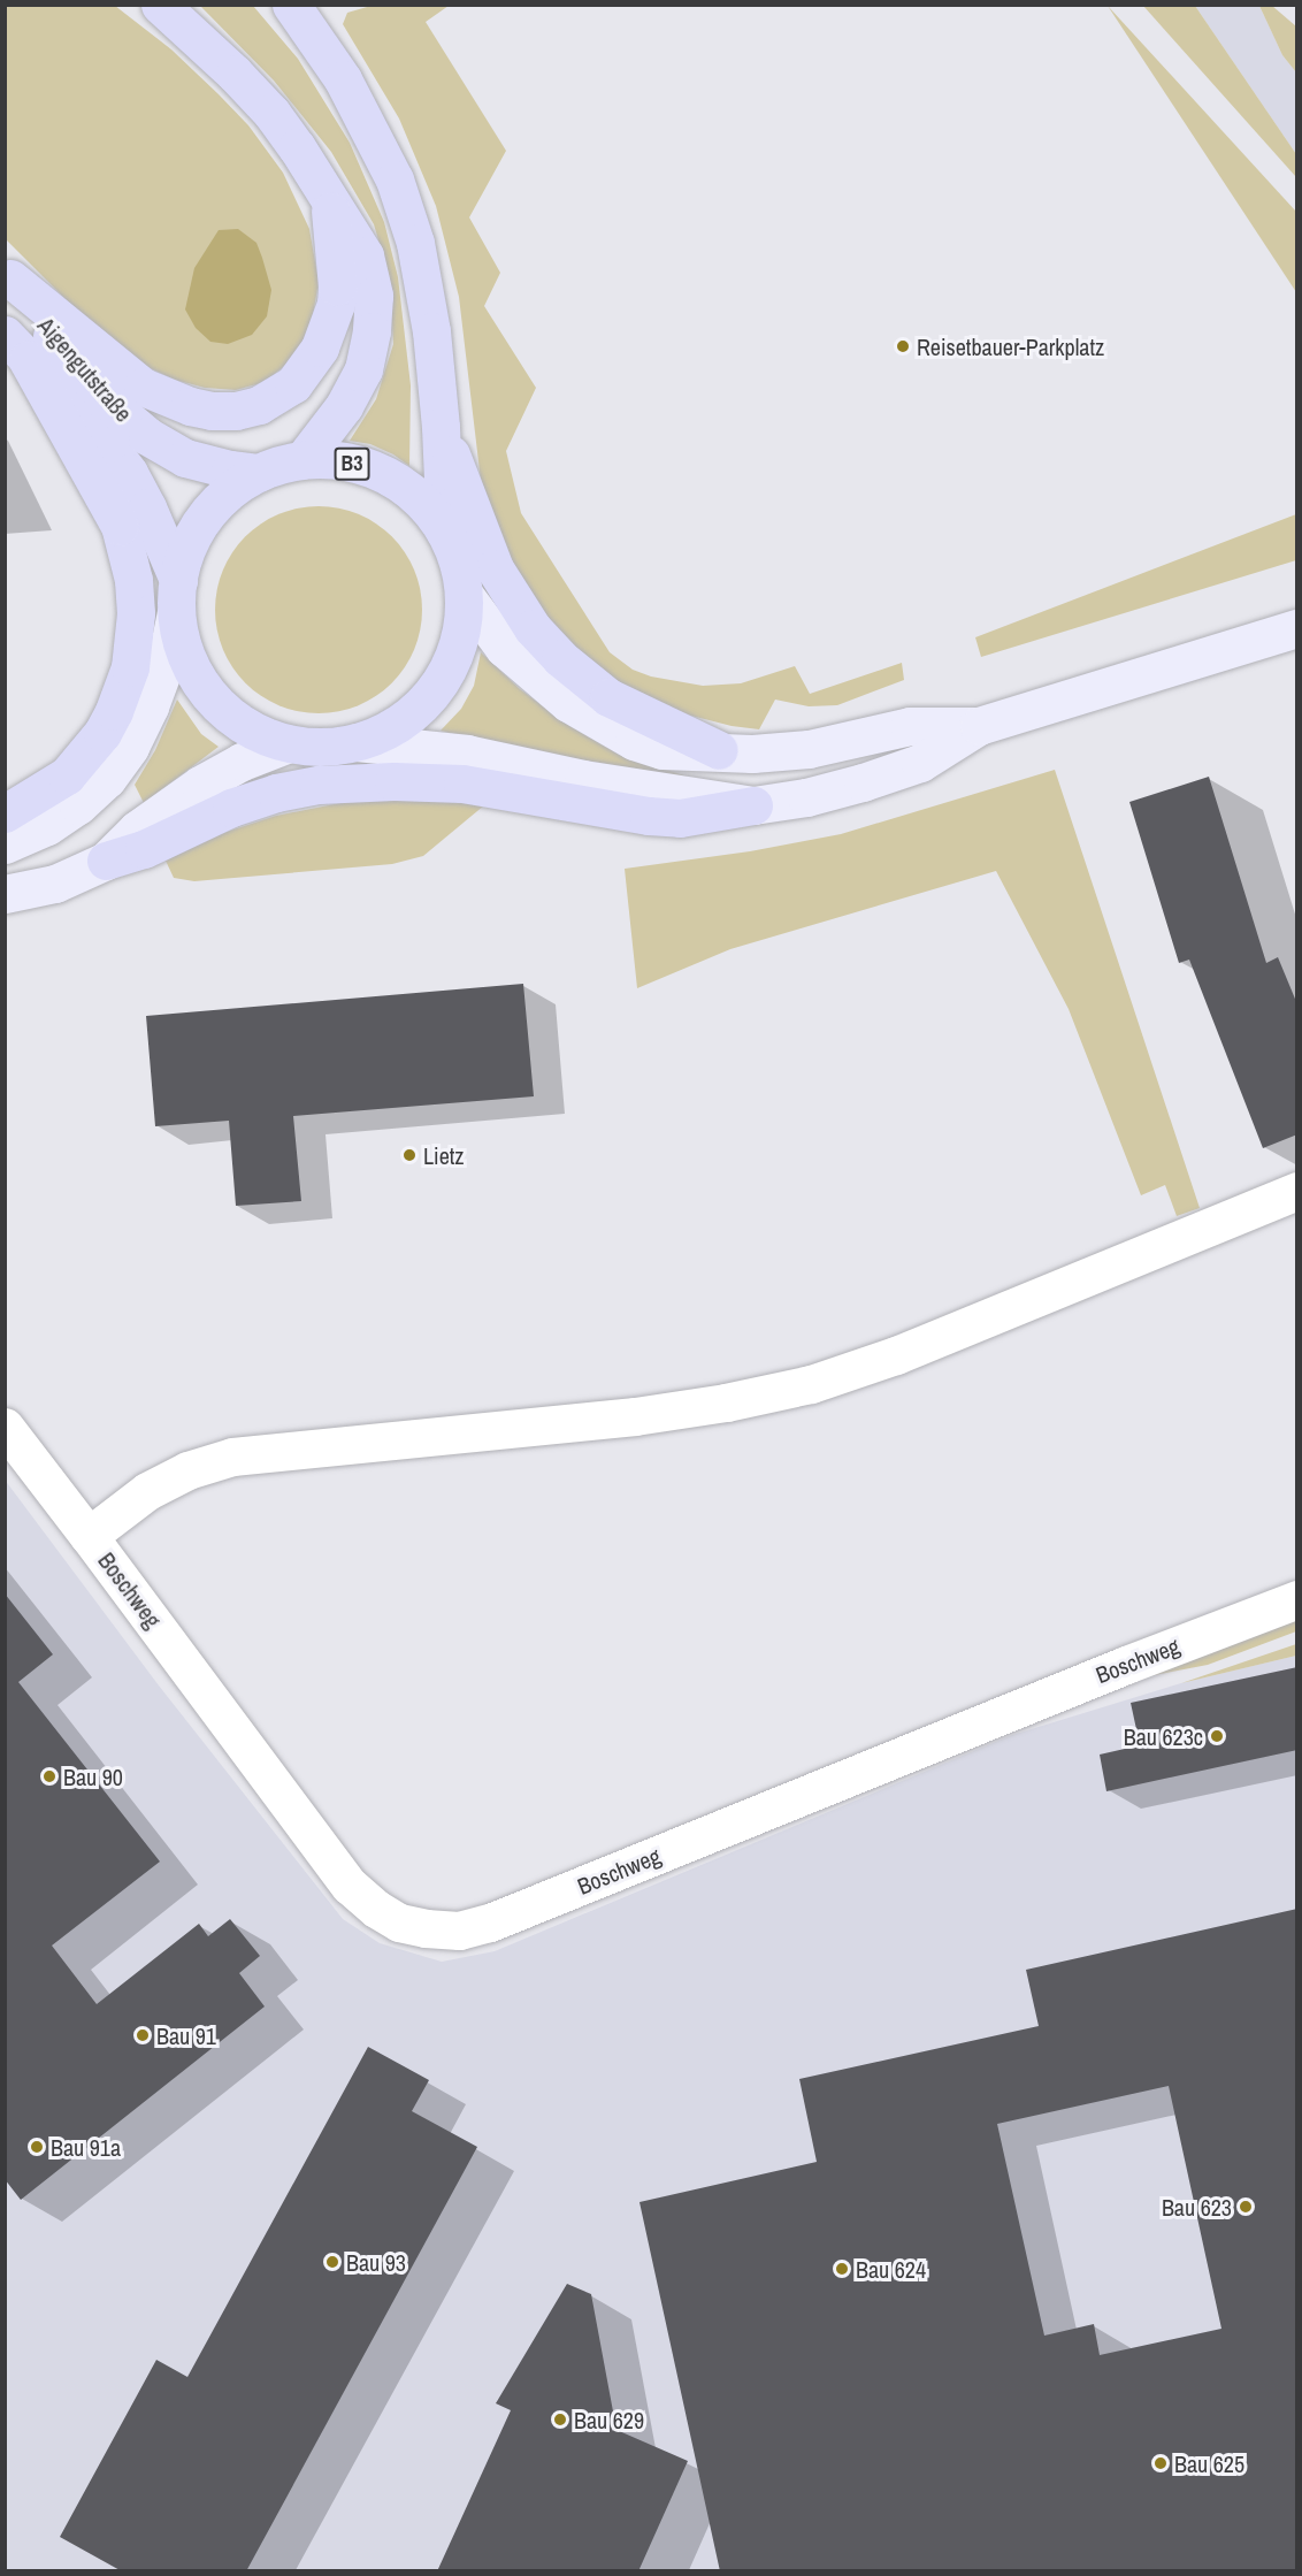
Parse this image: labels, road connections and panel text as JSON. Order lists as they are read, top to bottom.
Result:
{
  "streets": {
    "main road": ["Aigengutstraße", "B3"],
    "street": ["Boschweg"]
  },
  "crossings": [
    ["Aigengutstraße", "B3"]
  ],
  "places": [
    "Reisetbauer-Parkplatz",
    "Lietz",
    "Bau 623c",
    "Bau 90",
    "Bau 91",
    "Bau 91a",
    "Bau 623",
    "Bau 93",
    "Bau 624",
    "Bau 629",
    "Bau 625"
  ]
}
